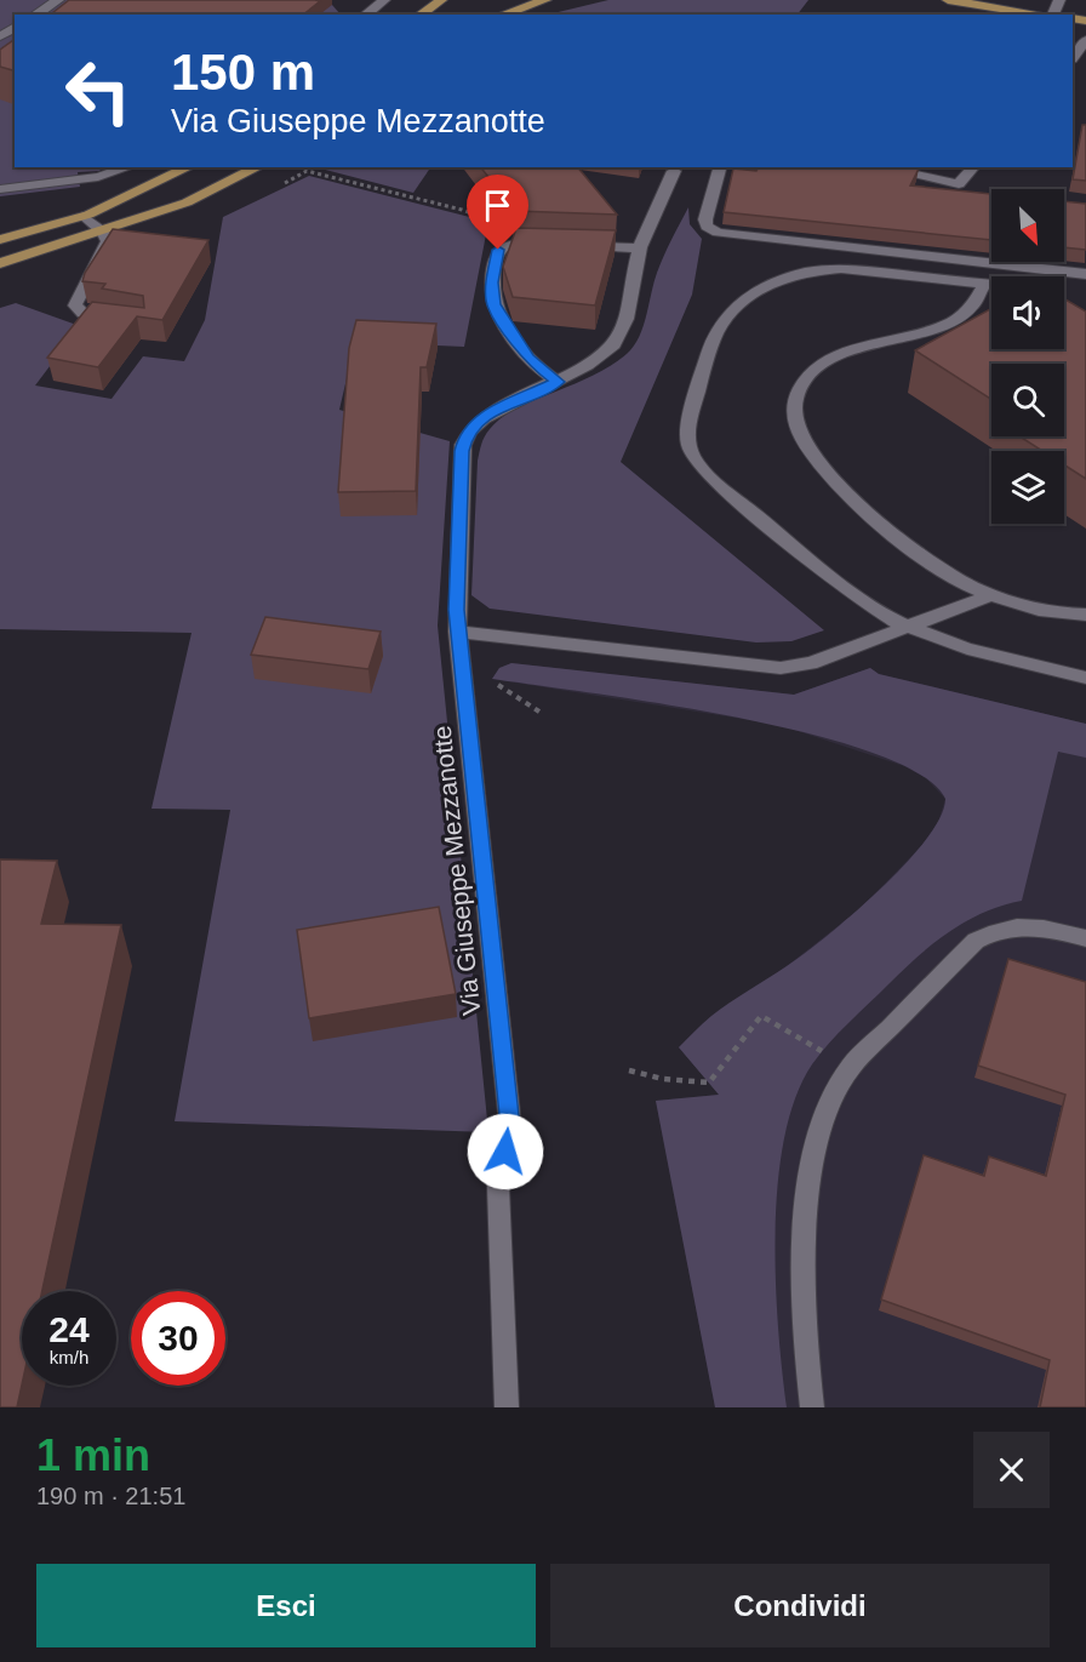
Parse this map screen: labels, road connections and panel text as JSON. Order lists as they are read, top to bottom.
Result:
{
  "streets": {
    "street": ["Via Giuseppe Mezzanotte"]
  },
  "north": "bottom right",
  "page": {
    "turn": ["150 m", "Via Giuseppe Mezzanotte"],
    "speed": "24 km/h",
    "limit": "30",
    "heading": ["1 min", "190 m · 21:51"],
    "buttons": ["Esci", "Condividi"]
  }
}
